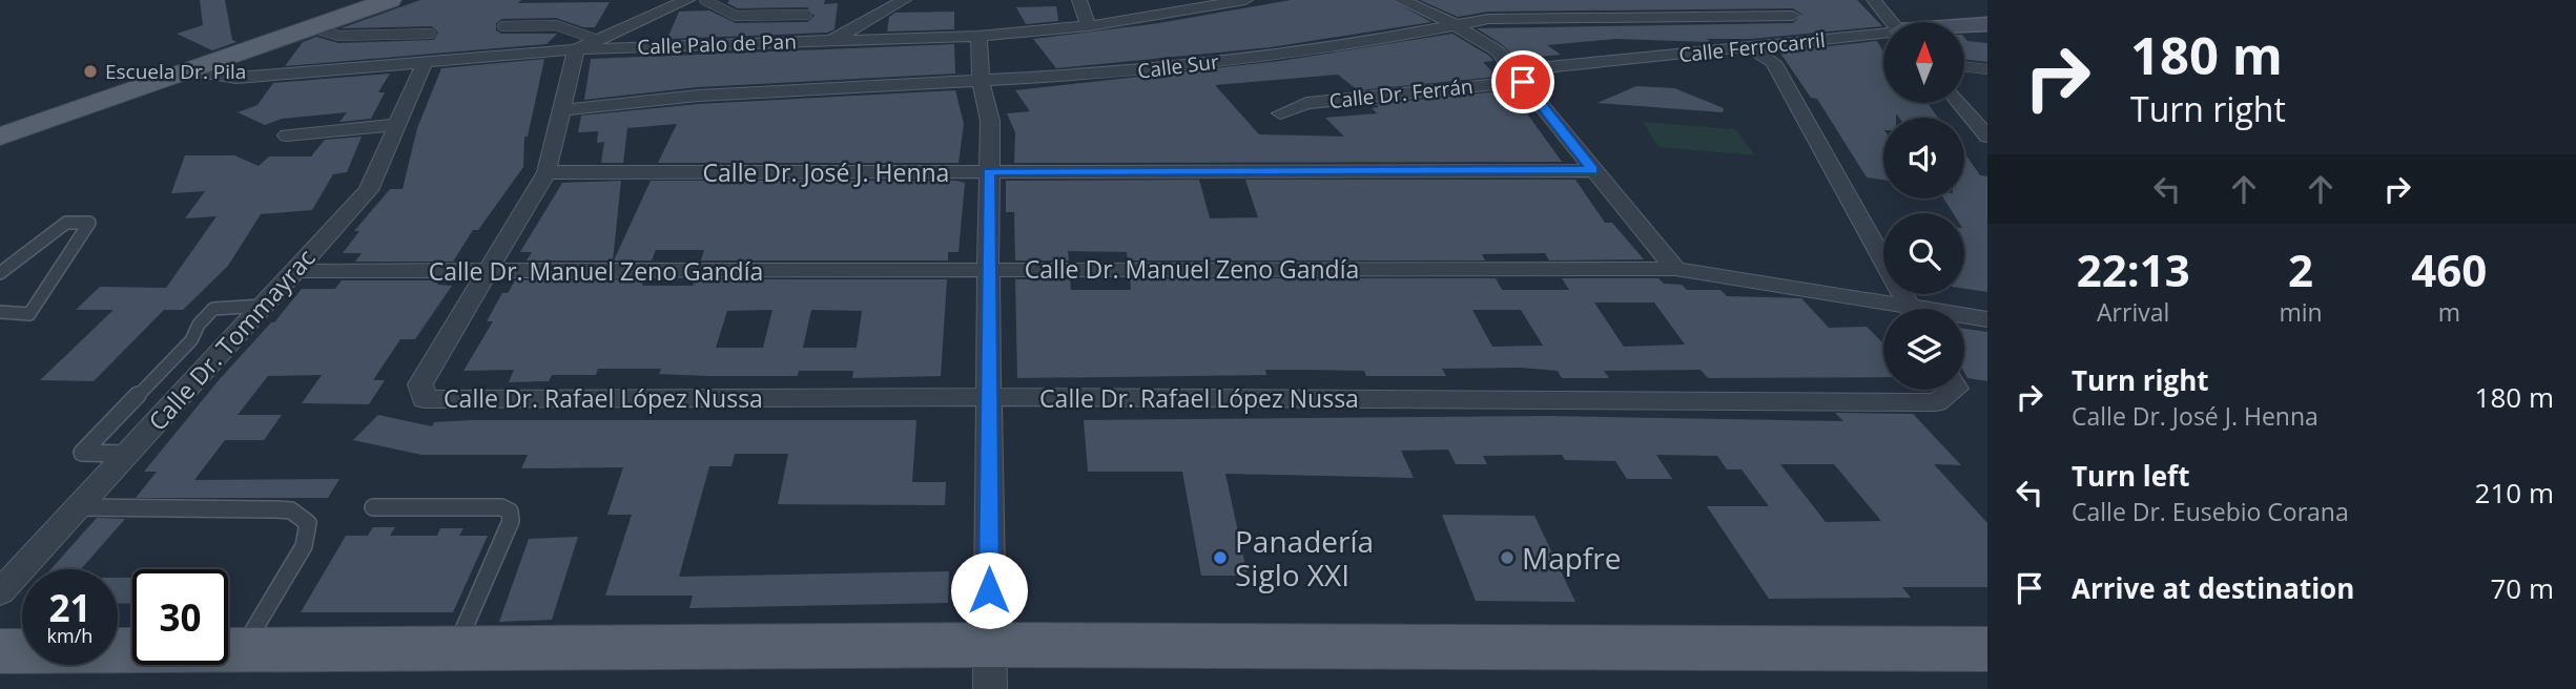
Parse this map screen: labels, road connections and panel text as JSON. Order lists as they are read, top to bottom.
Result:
{
  "streets": {
    "street": [
      "Calle Palo de Pan",
      "Calle Ferrocarril",
      "Calle Sur",
      "Calle Dr. Ferrán",
      "Calle Dr. José J. Henna",
      "Calle Dr. Manuel Zeno Gandía",
      "Calle Dr. Tommayrac",
      "Calle Dr. Rafael López Nussa"
    ]
  },
  "crossings": [
    ["Calle Palo de Pan", "Calle Dr. Tommayrac"],
    ["Calle Ferrocarril", "Calle Dr. Ferrán"],
    ["Calle Dr. Manuel Zeno Gandía", "Calle Dr. Tommayrac"],
    ["Calle Dr. Manuel Zeno Gandía", "Calle Dr. Rafael López Nussa"]
  ],
  "places": ["Escuela Dr. Pila", "Panadería Siglo XXI", "Mapfre"],
  "north": "top",
  "page": {
    "turn": ["180 m", "Turn right"],
    "eta": [
      "22:13",
      "Arrival",
      "2",
      "min",
      "460",
      "m"
    ],
    "list": [
      {
        "name": "Turn right",
        "note": "Calle Dr. José J. Henna",
        "value": "180 m"
      },
      {
        "name": "Turn left",
        "note": "Calle Dr. Eusebio Corana",
        "value": "210 m"
      },
      {
        "name": "Arrive at destination",
        "value": "70 m"
      }
    ],
    "speed": "21 km/h",
    "limit": "30"
  }
}
